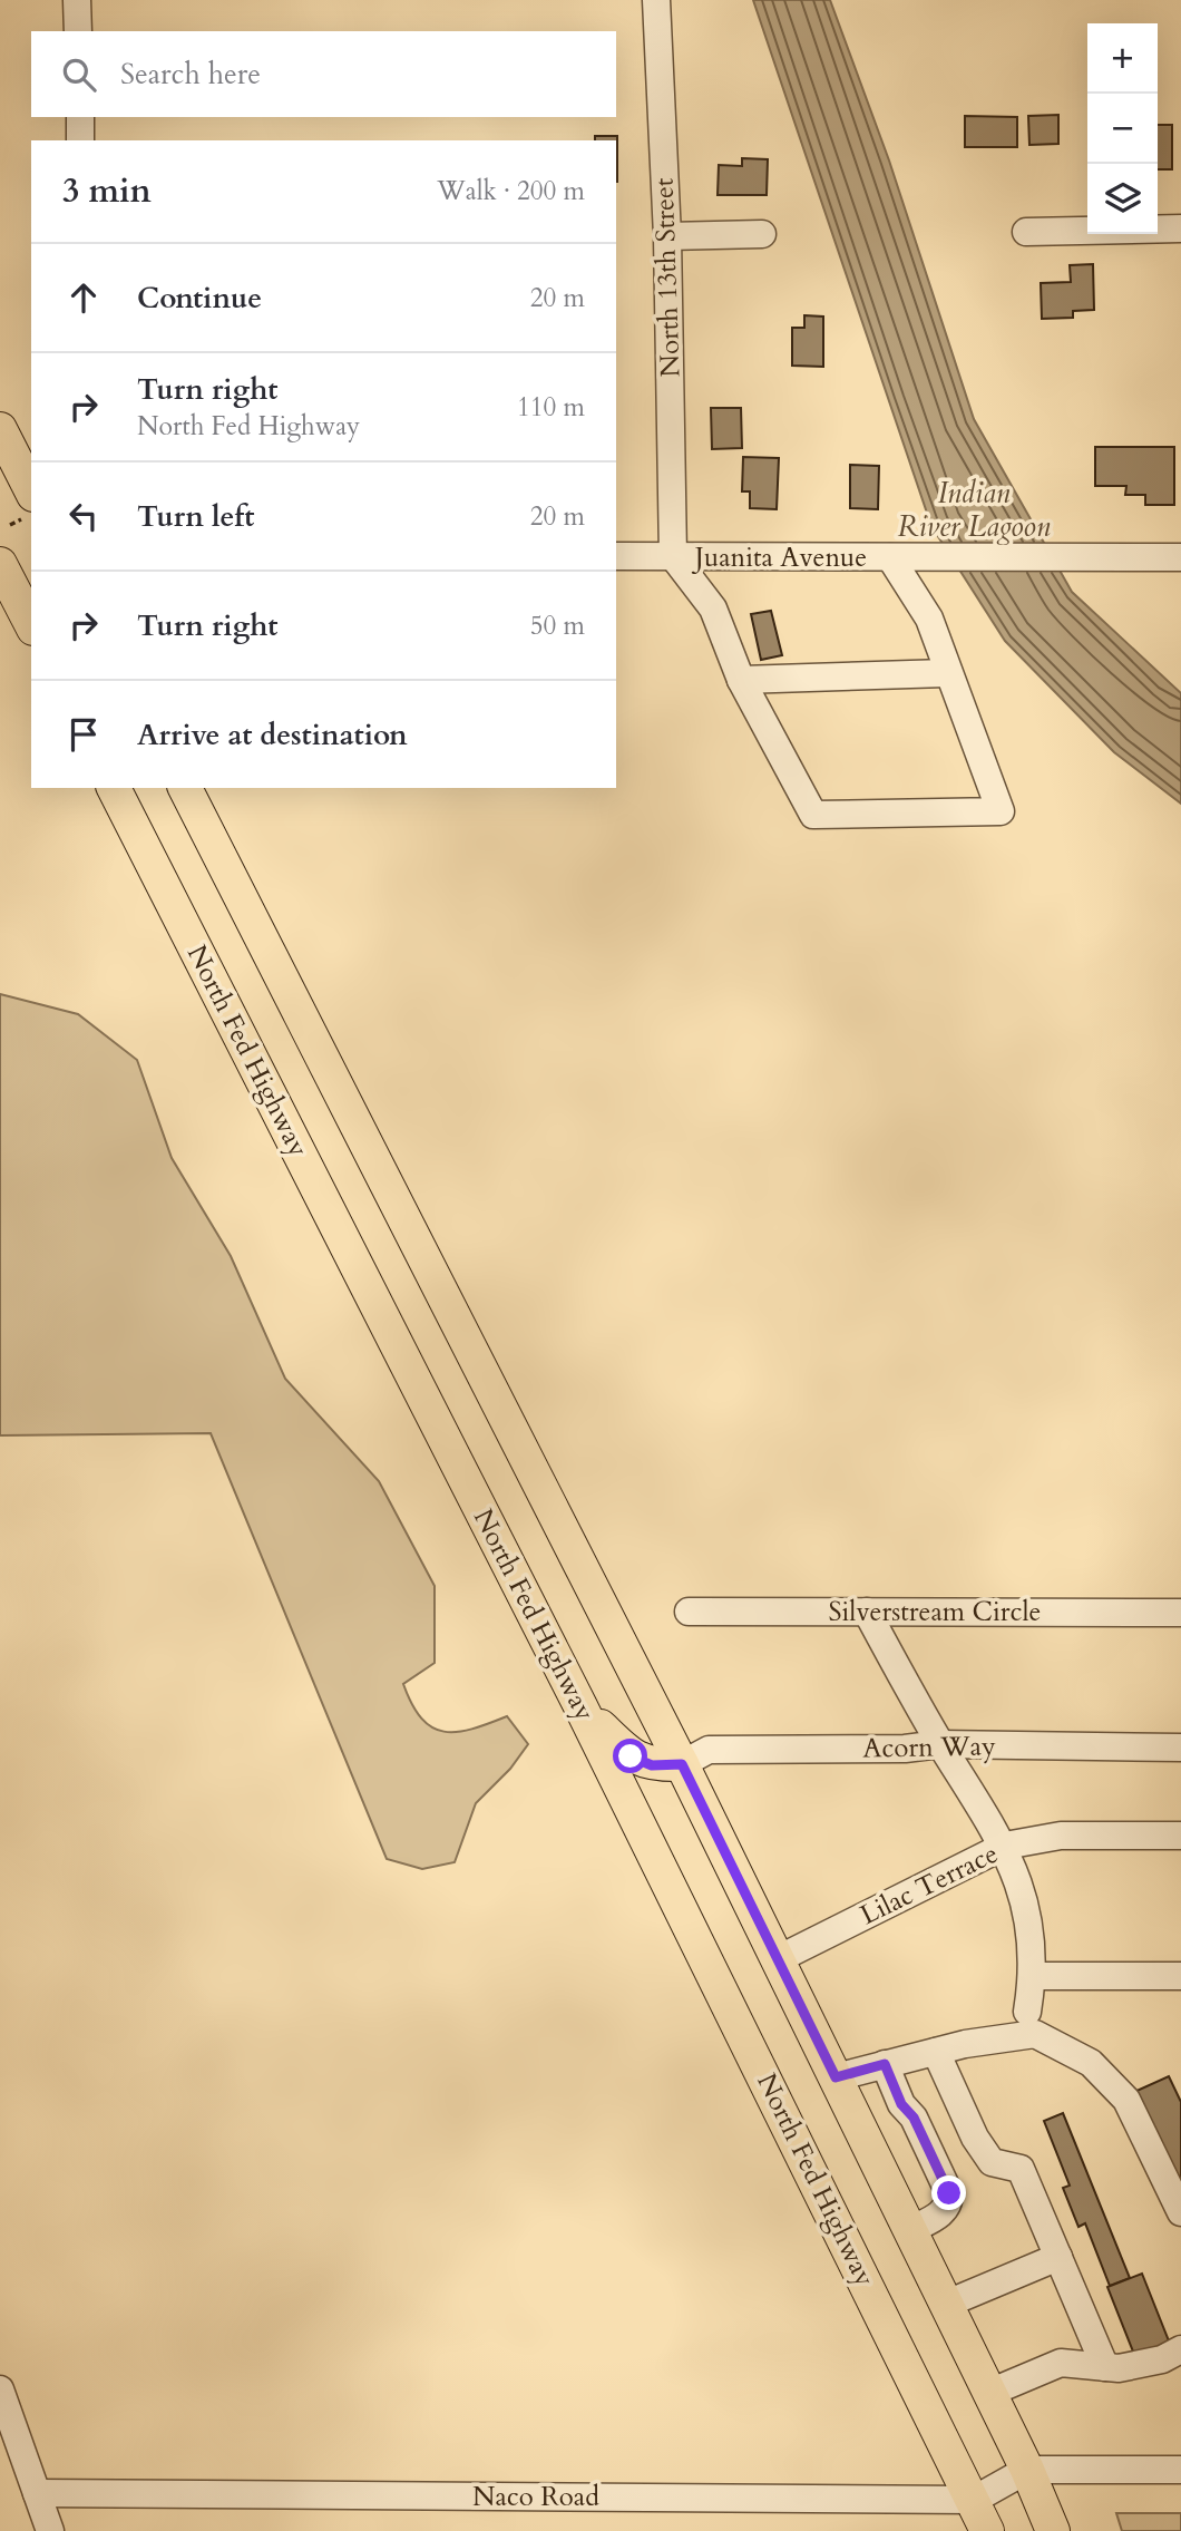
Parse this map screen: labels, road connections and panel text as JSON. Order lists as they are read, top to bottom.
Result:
{
  "streets": {
    "main road": ["North Fed Highway"],
    "street": [
      "North 13th Street",
      "Juanita Avenue",
      "Silverstream Circle",
      "Acorn Way",
      "Lilac Terrace",
      "Naco Road"
    ]
  },
  "crossings": [
    ["North 13th Street", "Juanita Avenue"],
    ["North Fed Highway", "Naco Road"]
  ],
  "water": ["Indian River Lagoon"],
  "page": {
    "map_buttons": ["+", "−"],
    "search": "Search here",
    "heading": ["3 min", "Walk · 200 m"],
    "list": [
      ["Continue", "20 m"],
      ["Turn right", "North Fed Highway", "110 m"],
      ["Turn left", "20 m"],
      ["Turn right", "50 m"],
      "Arrive at destination"
    ]
  }
}
